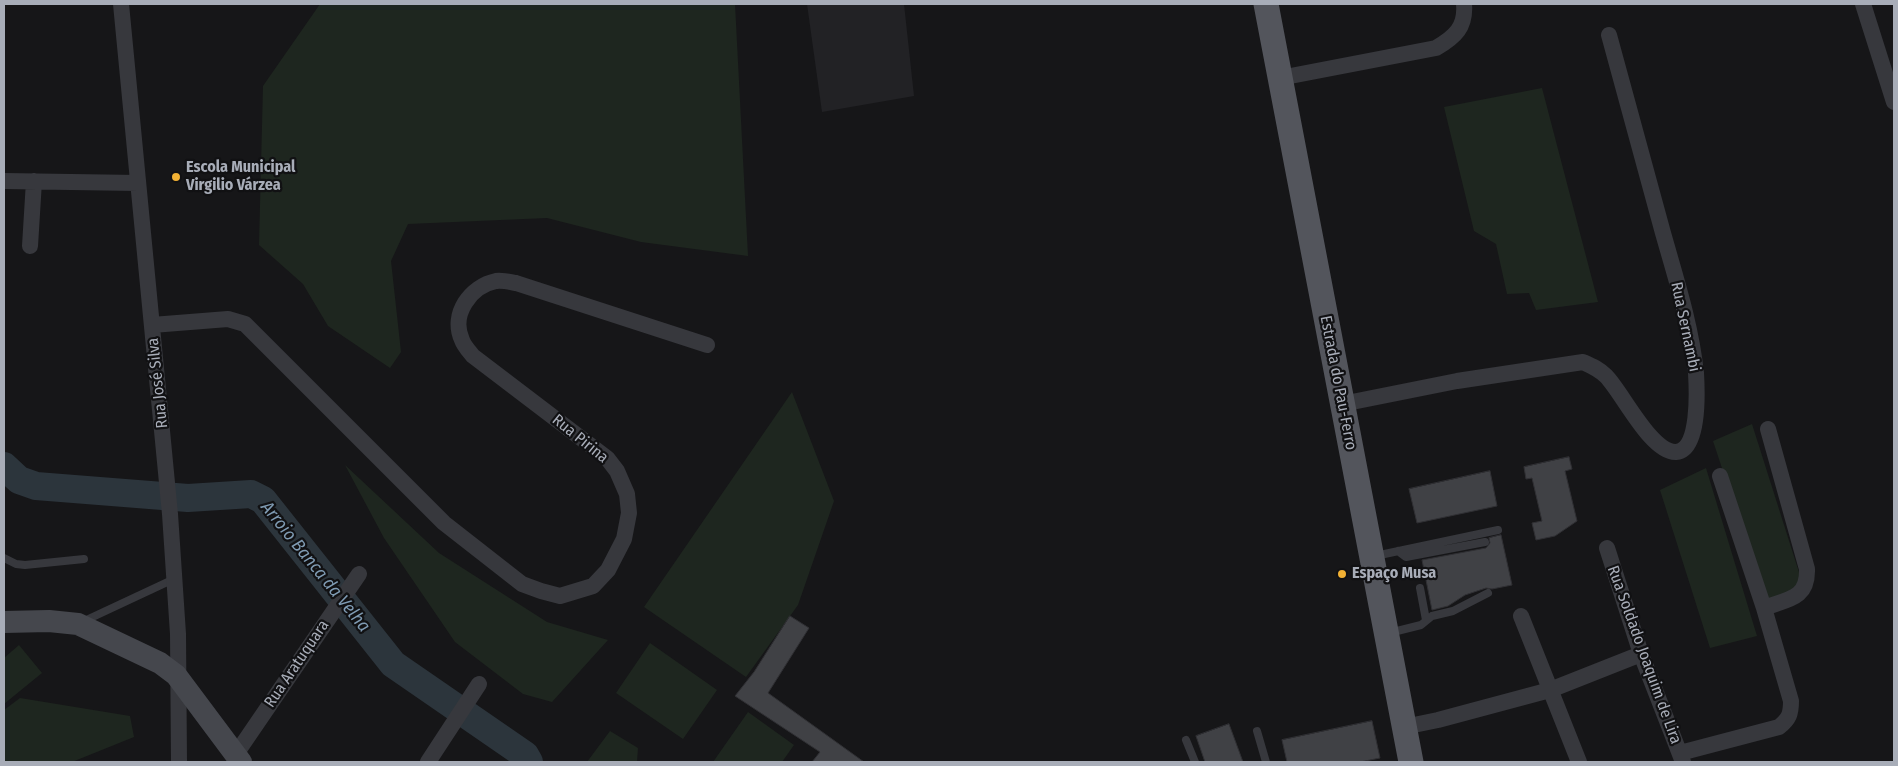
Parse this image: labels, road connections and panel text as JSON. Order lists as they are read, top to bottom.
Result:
{
  "streets": {
    "main road": ["Estrada do Pau-Ferro"],
    "street": [
      "Rua Sernambi",
      "Rua José Silva",
      "Rua Pirina",
      "Rua Soldado Joaquim de Lira",
      "Rua Aratuquara"
    ]
  },
  "crossings": [
    ["Rua Sernambi", "Estrada do Pau-Ferro"],
    ["Rua José Silva", "Rua Pirina"]
  ],
  "water": ["Arroio Banca da Velha"],
  "places": ["Escola Municipal Virgilio Várzea", "Espaço Musa"]
}
